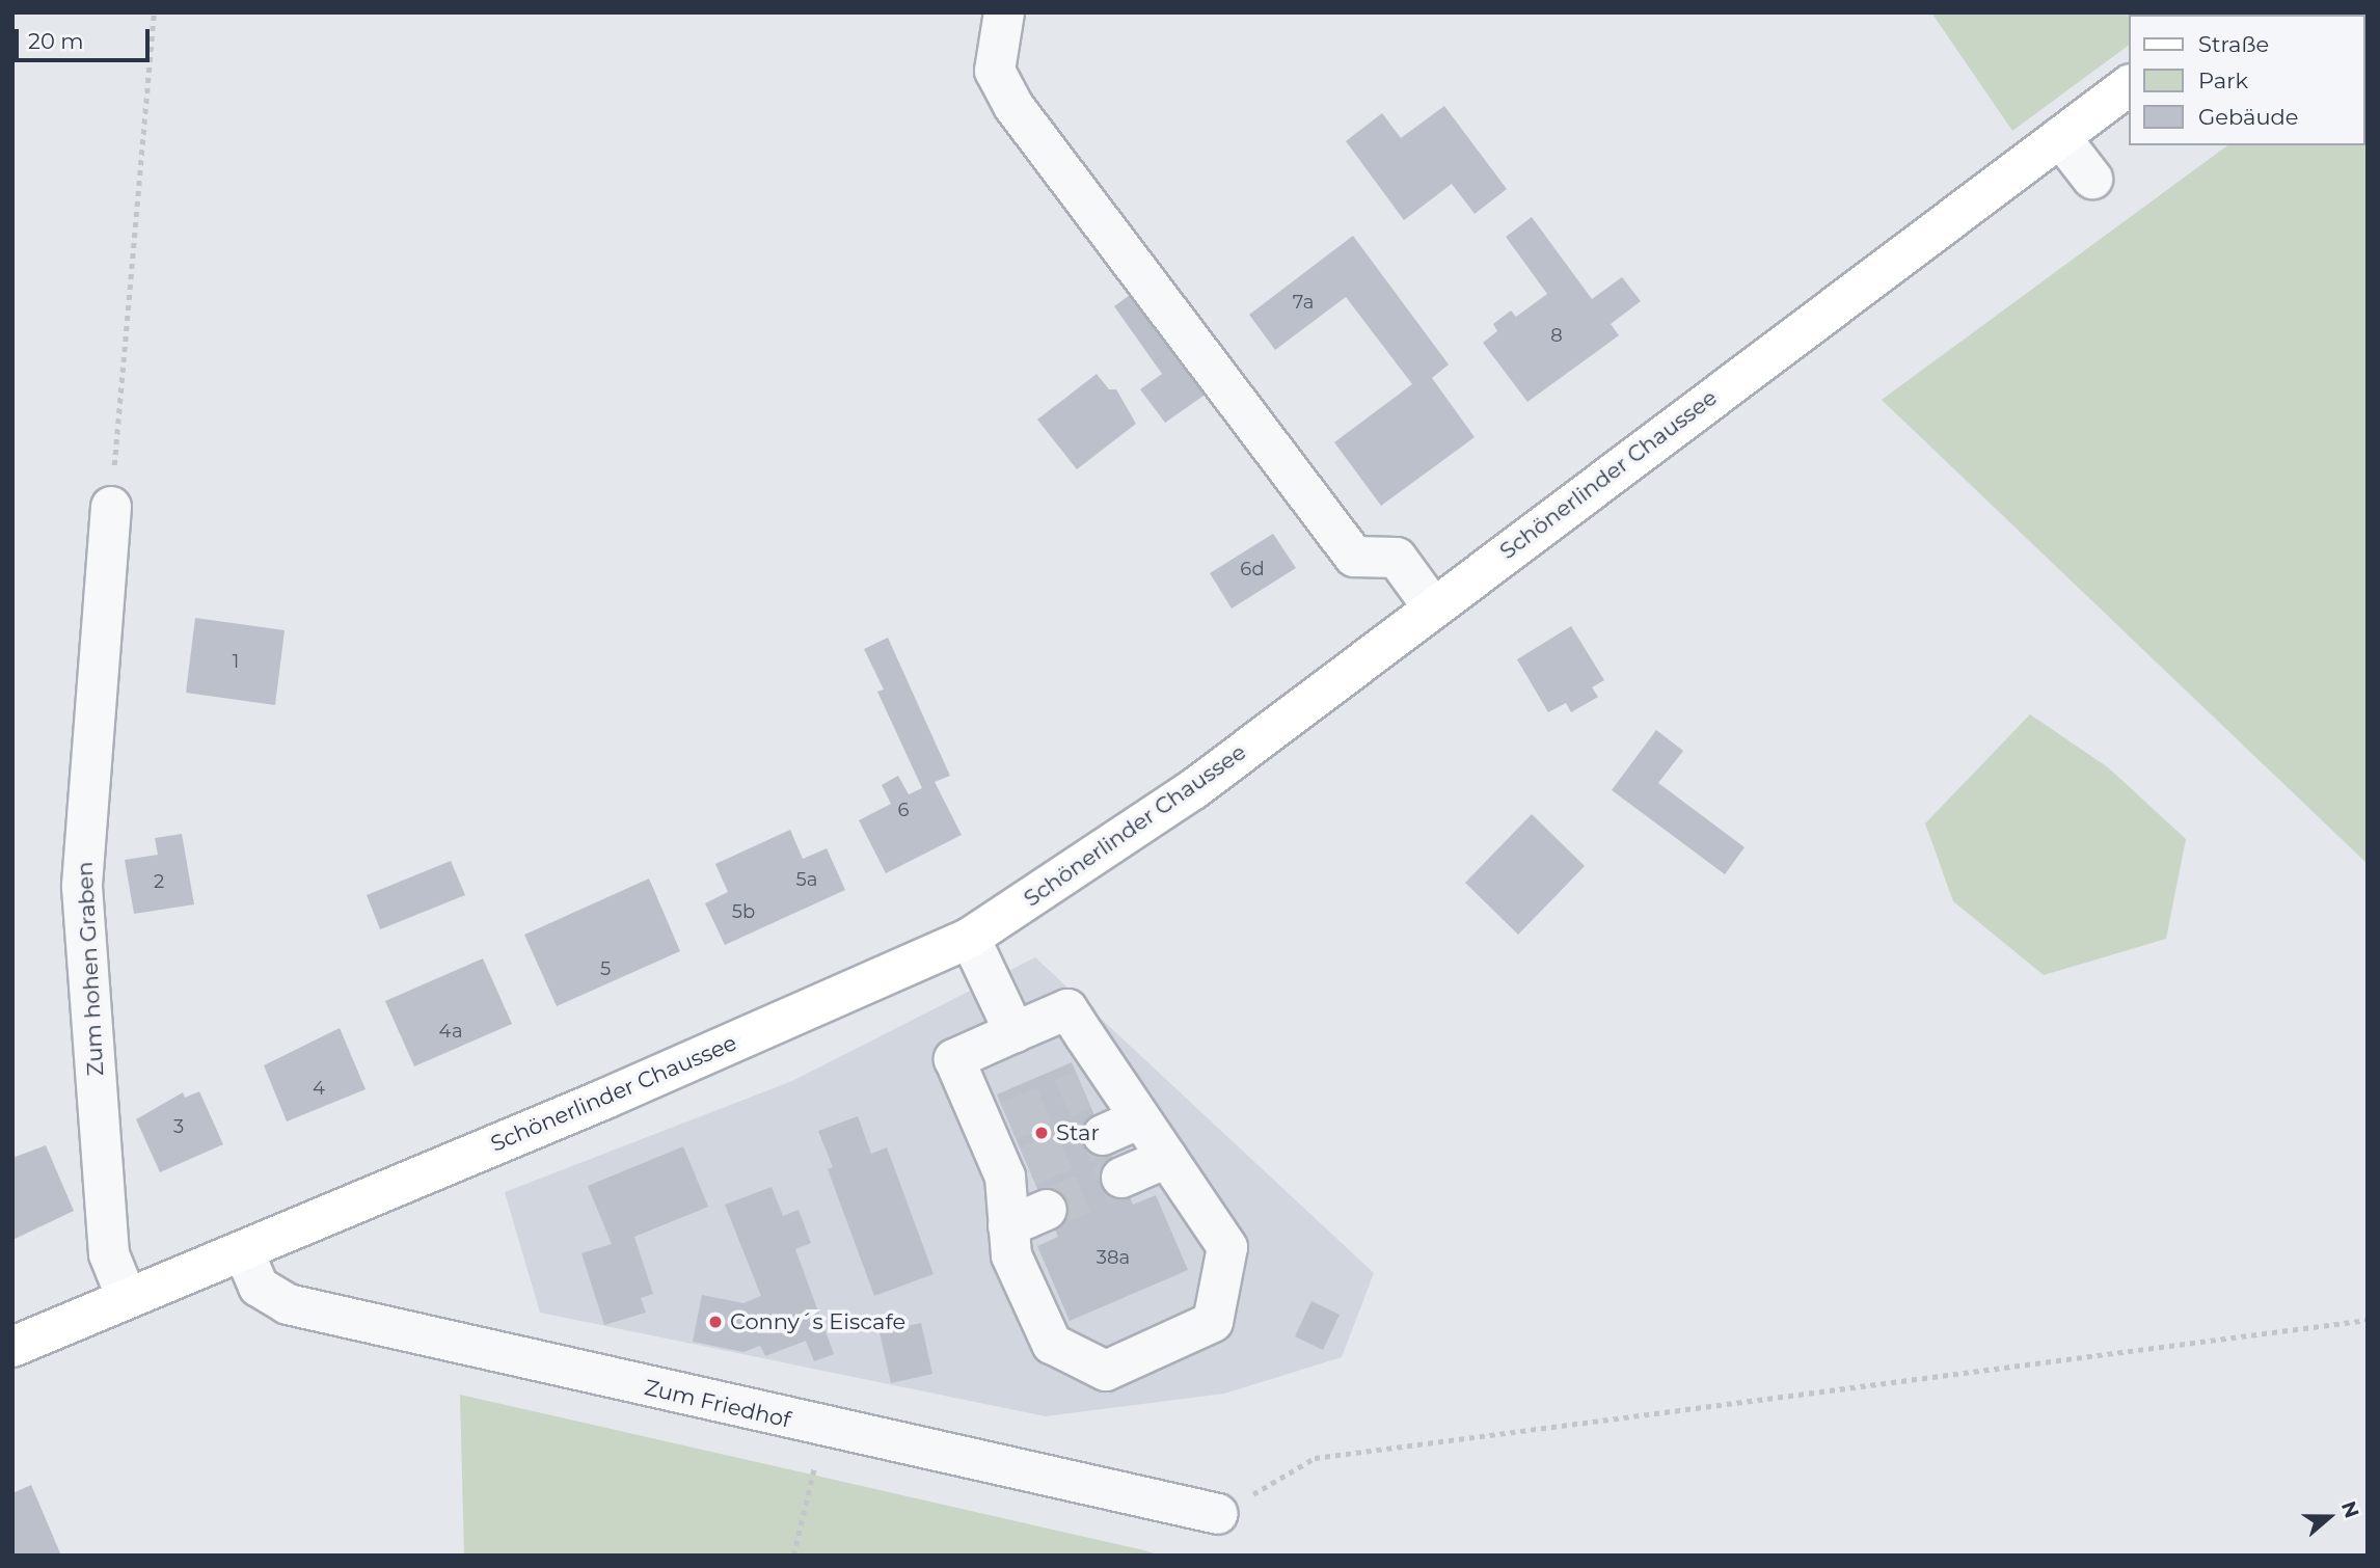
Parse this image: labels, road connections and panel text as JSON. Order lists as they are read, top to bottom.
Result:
{
  "streets": {
    "main road": ["Schönerlinder Chaussee"],
    "street": ["Zum hohen Graben", "Zum Friedhof"]
  },
  "crossings": [
    ["Schönerlinder Chaussee", "Zum hohen Graben"],
    ["Schönerlinder Chaussee", "Zum Friedhof"]
  ],
  "places": ["Star", "Conny´s Eiscafe"],
  "house_numbers": [
    "7a",
    "8",
    "6d",
    "1",
    "6",
    "5a",
    "2",
    "5b",
    "5",
    "4a",
    "4",
    "3",
    "38a"
  ],
  "legend": ["Straße", "Park", "Gebäude"],
  "scale_bar": "20 m",
  "north": "right"
}
